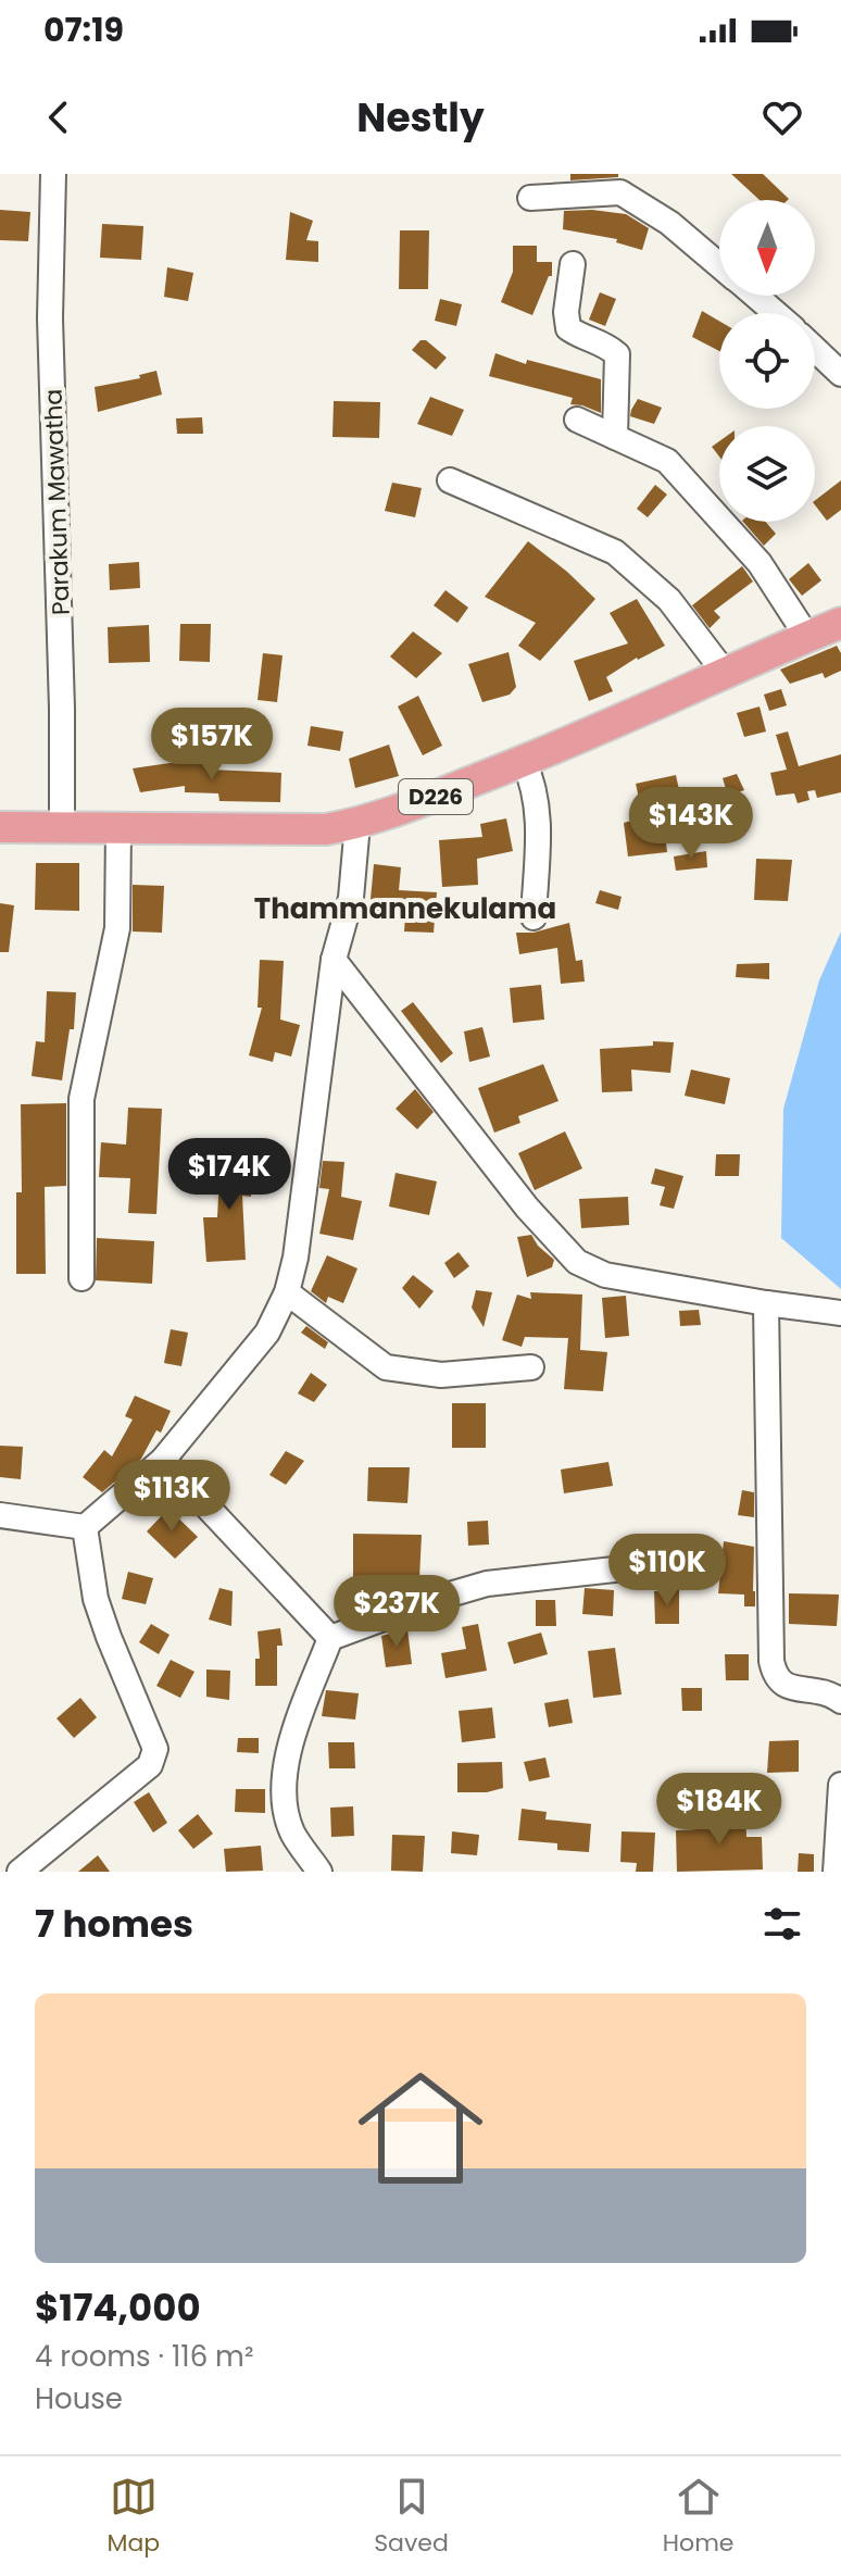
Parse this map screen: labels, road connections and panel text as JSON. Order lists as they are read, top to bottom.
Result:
{
  "streets": {
    "main road": ["D226"],
    "street": ["Parakum Mawatha"]
  },
  "crossings": [
    ["Parakum Mawatha", "D226"]
  ],
  "districts": ["Thammannekulama"],
  "north": "bottom",
  "page": {
    "status": "07:19",
    "header": "Nestly",
    "price": [
      "$157K",
      "$143K",
      "$174K",
      "$113K",
      "$110K",
      "$237K",
      "$184K"
    ],
    "heading": "7 homes",
    "list": [
      {
        "name": "$174,000",
        "note": "4 rooms · 116 m² · House"
      }
    ],
    "tabs": ["Map", "Saved", "Home"]
  }
}
